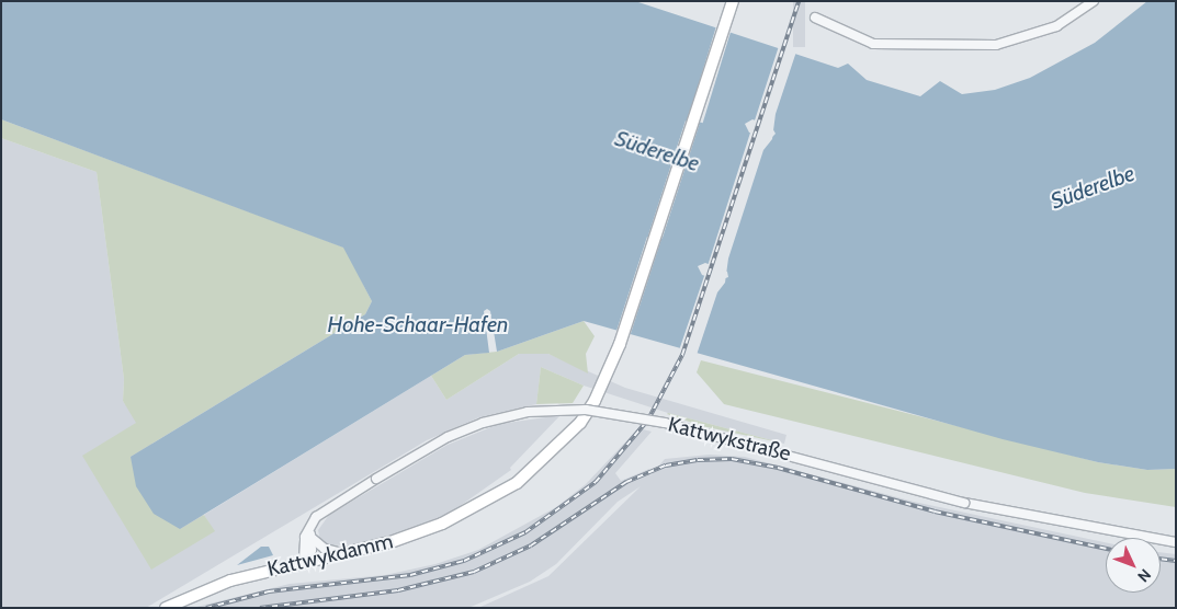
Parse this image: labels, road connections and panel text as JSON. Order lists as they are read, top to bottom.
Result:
{
  "streets": {
    "main road": ["Kattwykdamm"],
    "street": ["Kattwykstraße"]
  },
  "crossings": [
    ["Kattwykstraße", "Kattwykdamm"]
  ],
  "water": ["Süderelbe", "Hohe-Schaar-Hafen"],
  "north": "bottom right"
}
